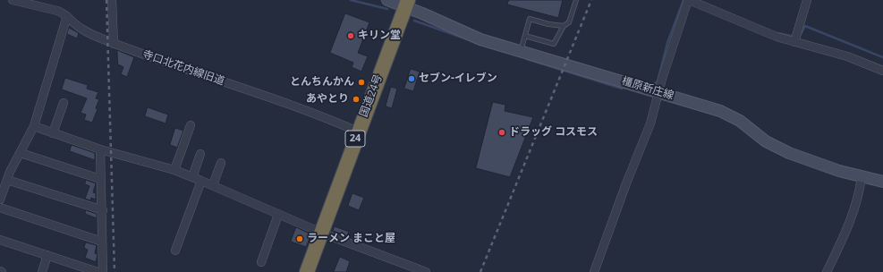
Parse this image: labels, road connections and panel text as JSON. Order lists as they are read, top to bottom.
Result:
{
  "streets": {
    "highway": ["国道24号", "24"],
    "main road": ["橿原新庄線"],
    "street": ["寺口北花内線旧道"]
  },
  "crossings": [
    ["寺口北花内線旧道", "国道24号"],
    ["橿原新庄線", "国道24号"]
  ],
  "places": [
    "キリン堂",
    "セブン-イレブン",
    "とんちんかん",
    "あやとり",
    "ドラッグ コスモス",
    "ラーメン まこと屋"
  ]
}
